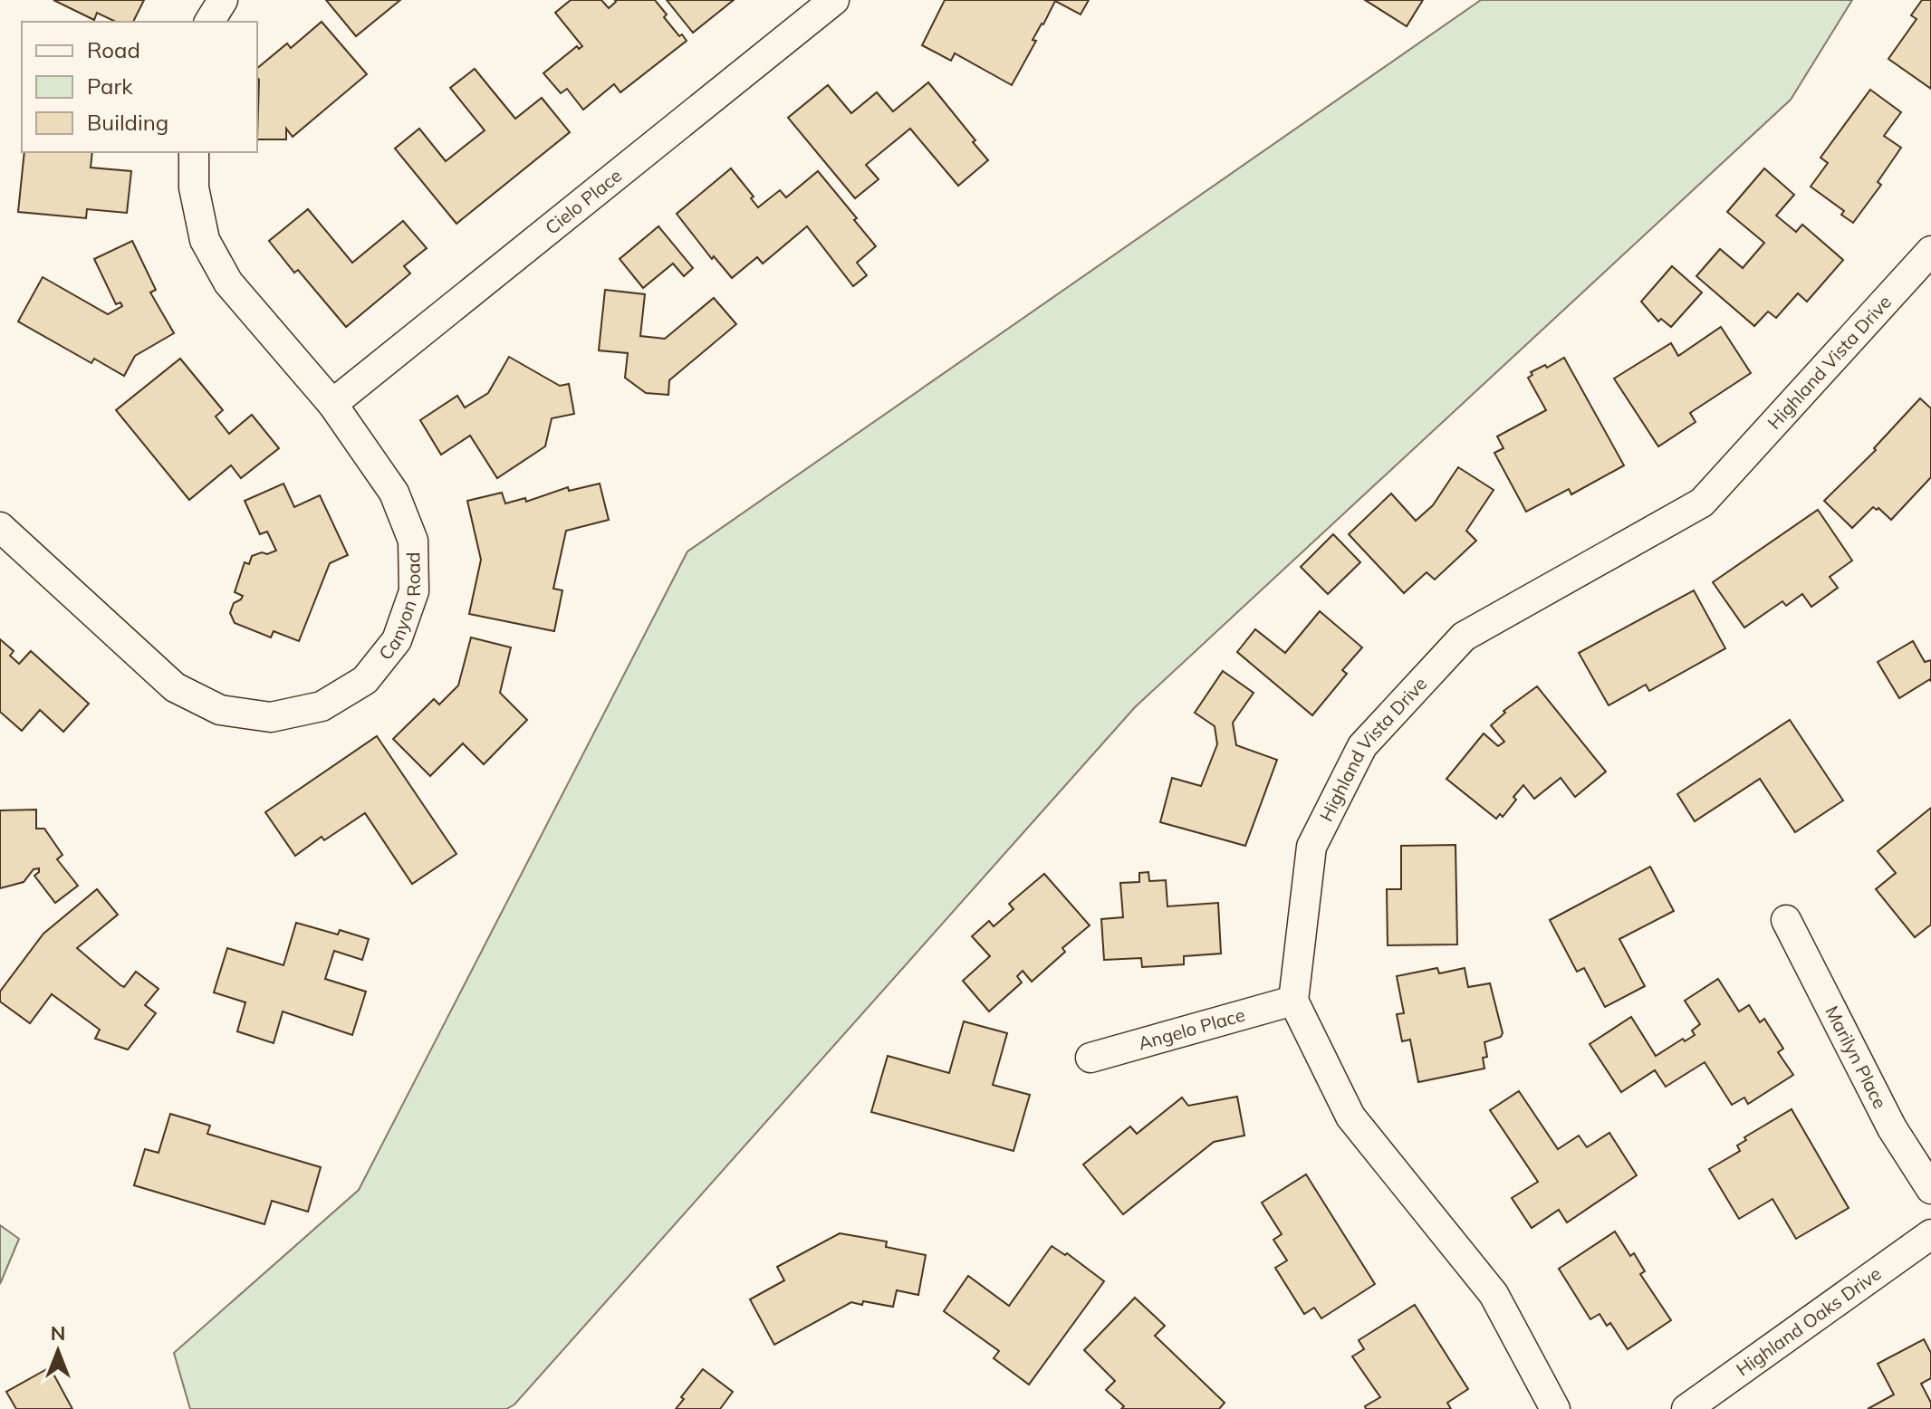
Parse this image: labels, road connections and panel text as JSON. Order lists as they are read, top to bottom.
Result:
{
  "streets": {
    "street": [
      "Cielo Place",
      "Highland Vista Drive",
      "Canyon Road",
      "Angelo Place",
      "Marilyn Place",
      "Highland Oaks Drive"
    ]
  },
  "crossings": [
    ["Cielo Place", "Canyon Road"],
    ["Highland Vista Drive", "Angelo Place"]
  ],
  "legend": ["Road", "Park", "Building"],
  "north": "top"
}
